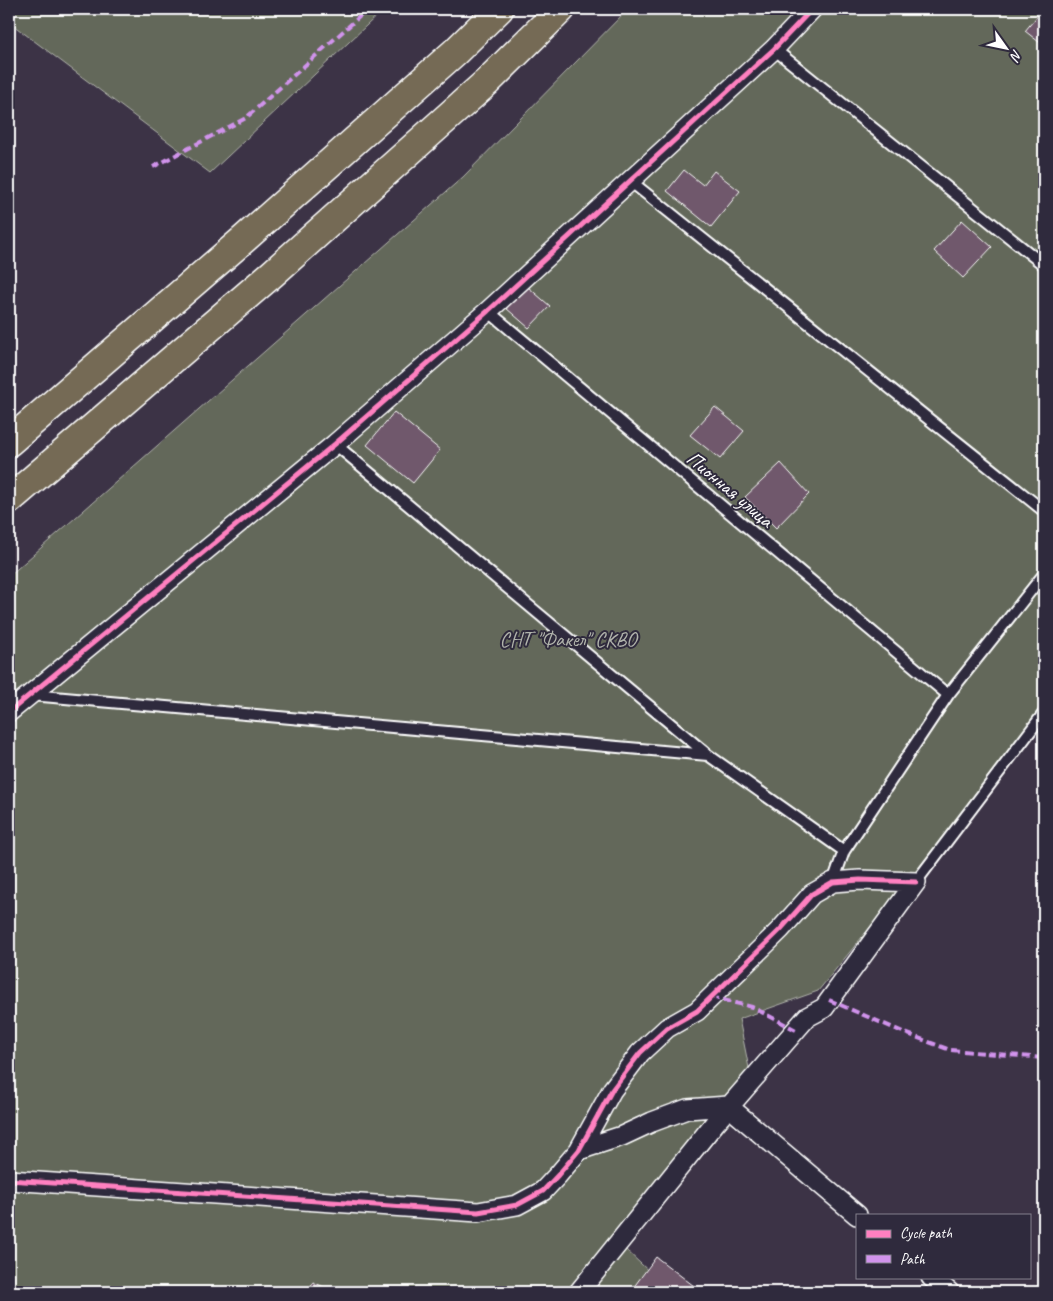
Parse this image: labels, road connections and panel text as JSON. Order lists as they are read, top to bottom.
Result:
{
  "streets": {
    "lane": ["Пионная улица"]
  },
  "parks": ["СНТ \"Факел\" СКВО"],
  "legend": ["Cycle path", "Path"],
  "north": "bottom right"
}
